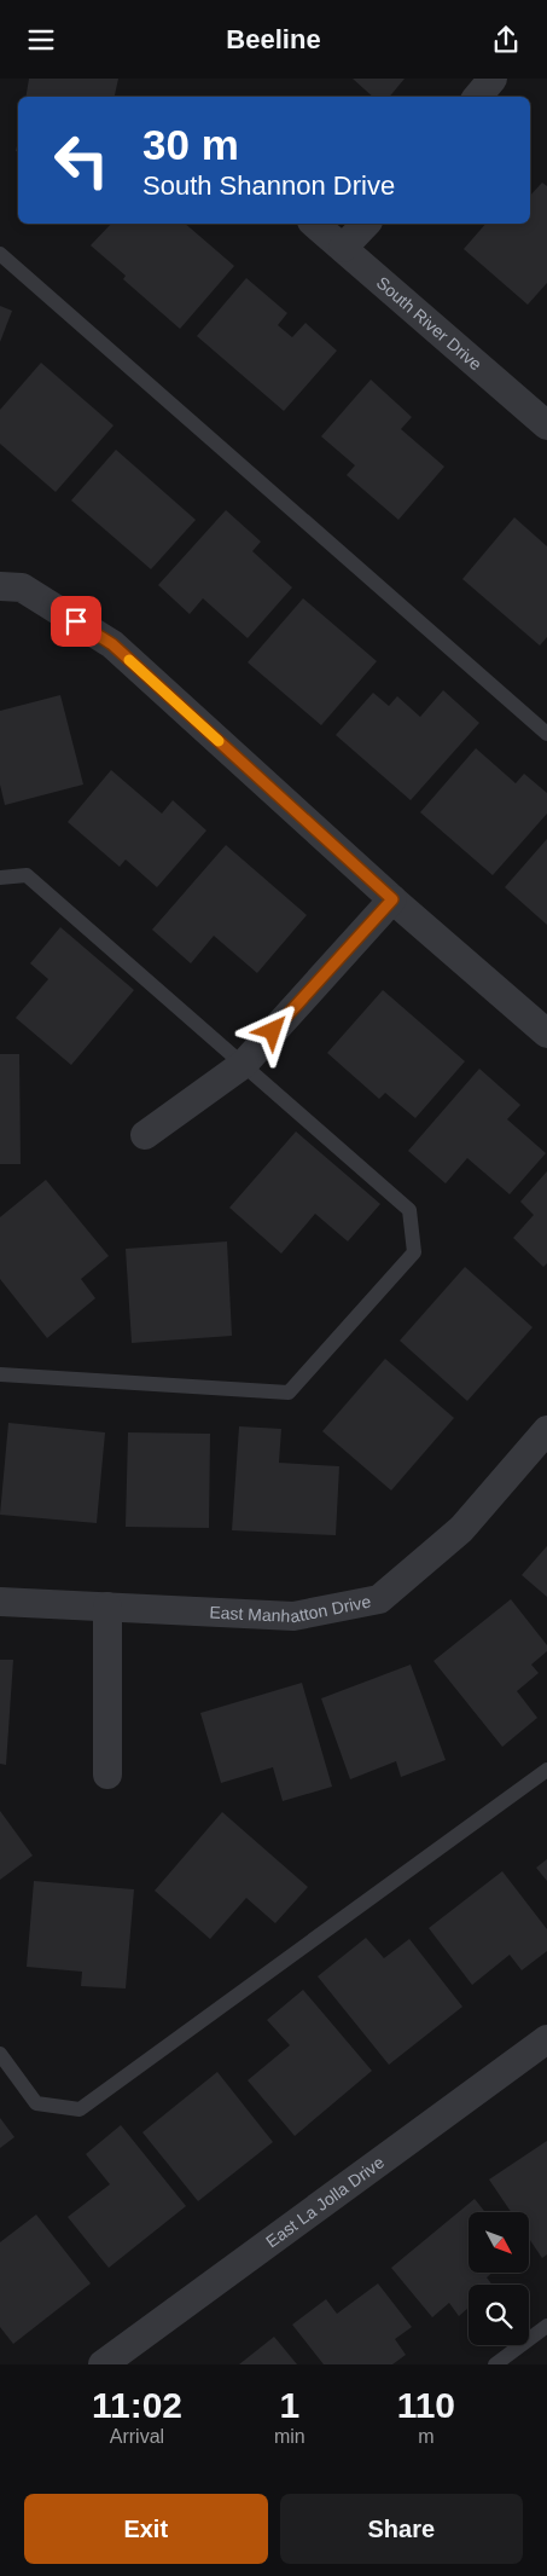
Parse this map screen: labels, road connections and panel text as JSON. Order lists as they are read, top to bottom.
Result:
{
  "streets": {
    "street": ["South River Drive", "East Manhatton Drive", "East La Jolla Drive"]
  },
  "north": "bottom right",
  "page": {
    "header": "Beeline",
    "turn": ["30 m", "South Shannon Drive"],
    "eta": [
      "11:02",
      "Arrival",
      "1",
      "min",
      "110",
      "m"
    ],
    "buttons": ["Exit", "Share"]
  }
}
